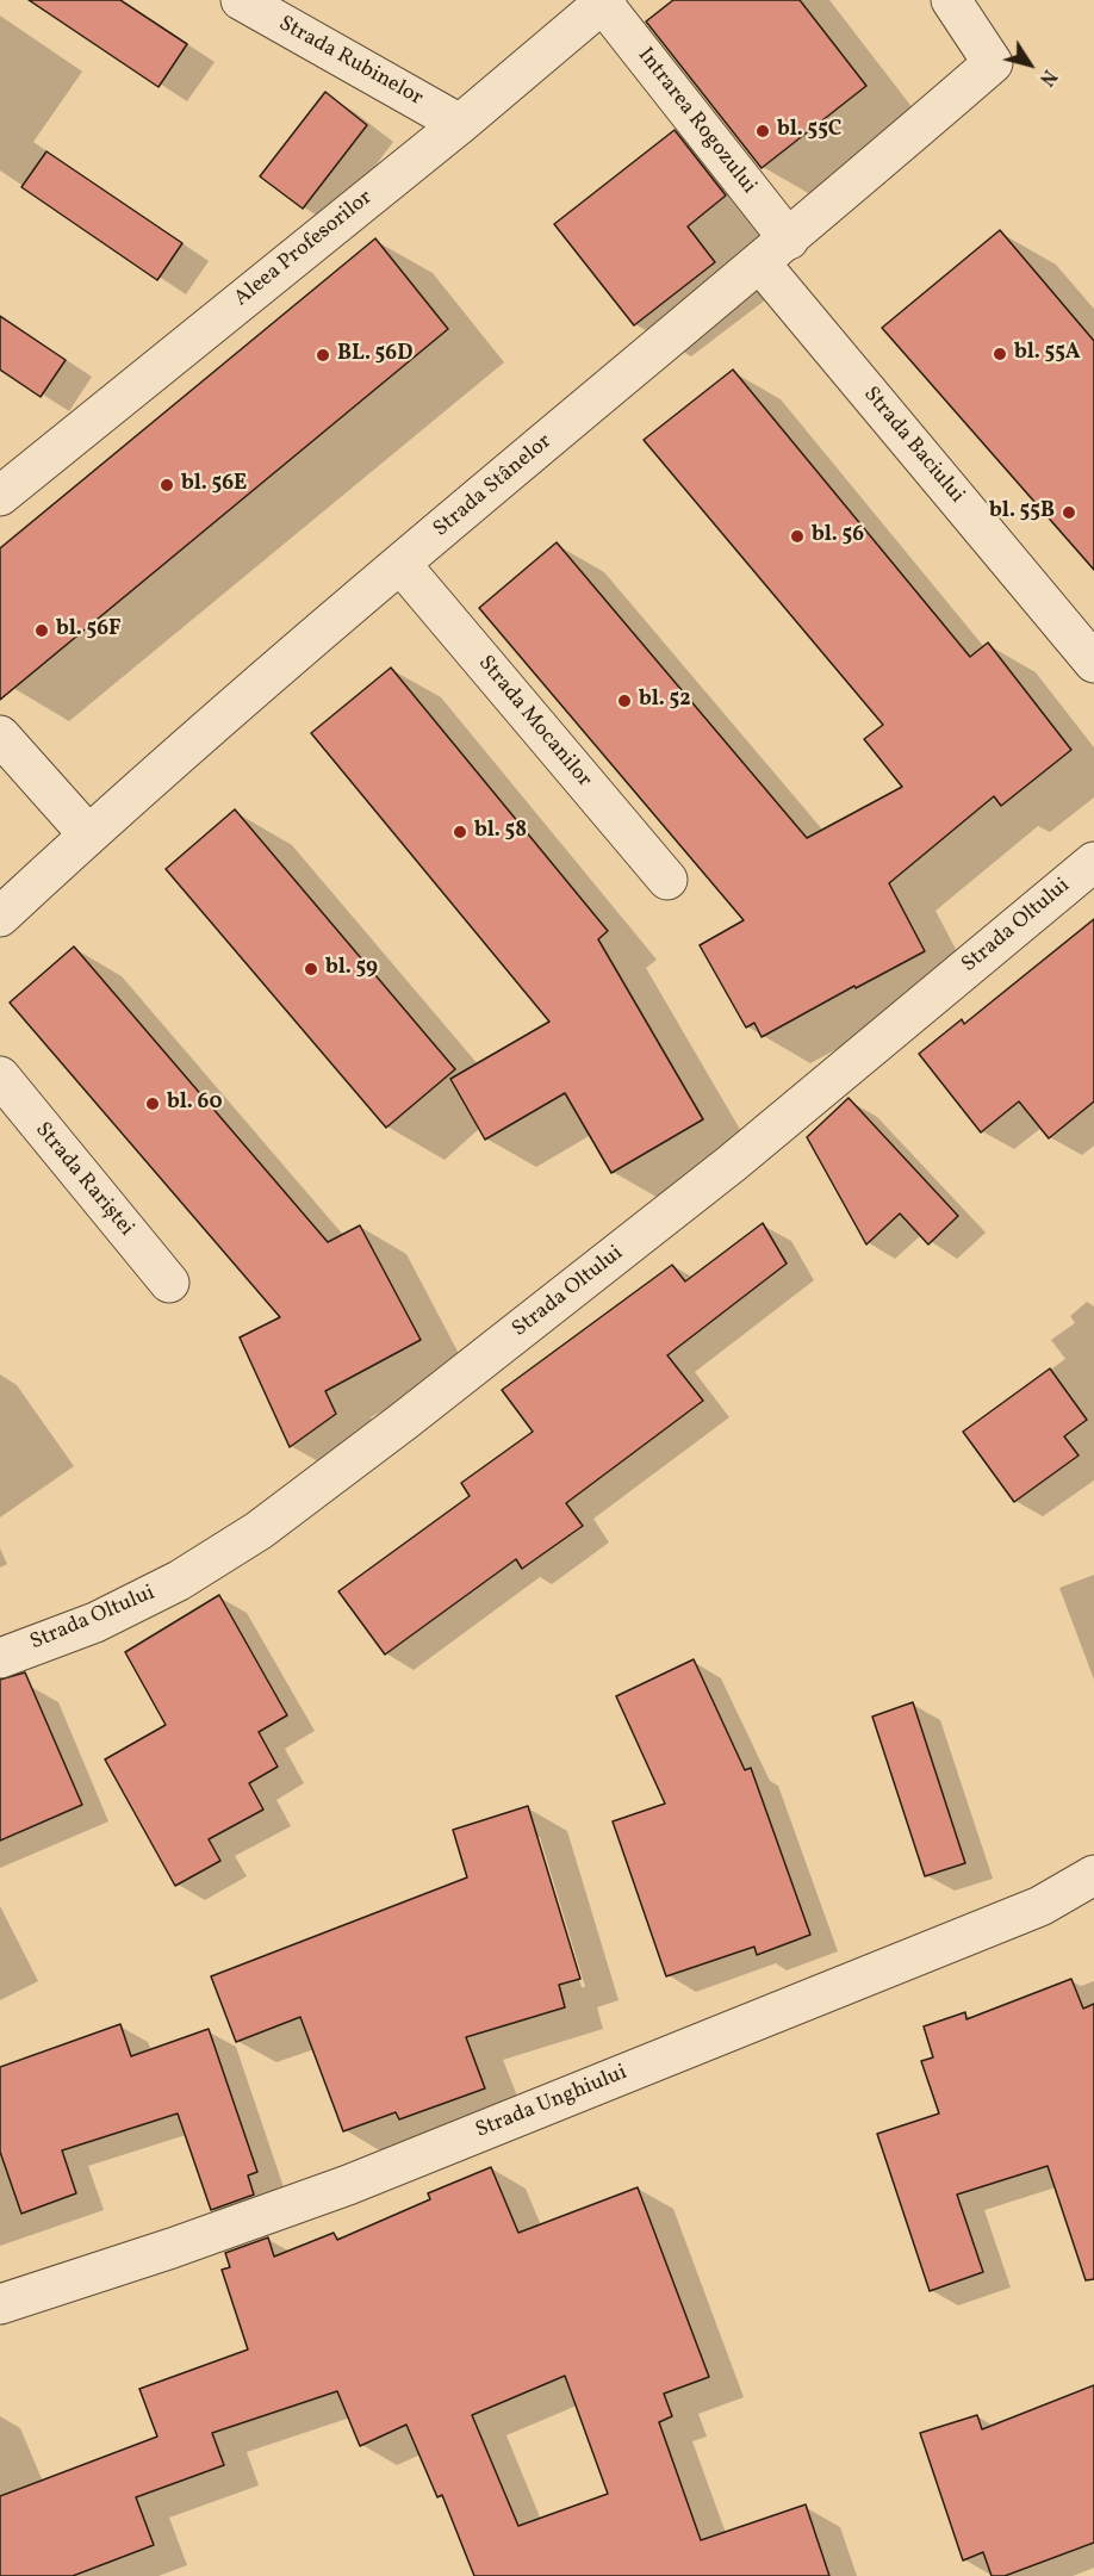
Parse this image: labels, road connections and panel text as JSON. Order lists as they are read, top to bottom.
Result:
{
  "streets": {
    "street": [
      "Strada Rubinelor",
      "Intrarea Rogozului",
      "Aleea Profesorilor",
      "Strada Baciului",
      "Strada Stânelor",
      "Strada Mocanilor",
      "Strada Oltului",
      "Strada Rariștei",
      "Strada Unghiului"
    ]
  },
  "crossings": [
    ["Strada Rubinelor", "Aleea Profesorilor"],
    ["Intrarea Rogozului", "Aleea Profesorilor"],
    ["Intrarea Rogozului", "Strada Baciului"],
    ["Intrarea Rogozului", "Strada Stânelor"],
    ["Strada Baciului", "Strada Stânelor"],
    ["Strada Stânelor", "Strada Mocanilor"]
  ],
  "places": [
    "bl. 55C",
    "bl. 55A",
    "BL. 56D",
    "bl. 56E",
    "bl. 55B",
    "bl. 56",
    "bl. 56F",
    "bl. 52",
    "bl. 58",
    "bl. 59",
    "bl. 60"
  ],
  "north": "bottom right"
}
